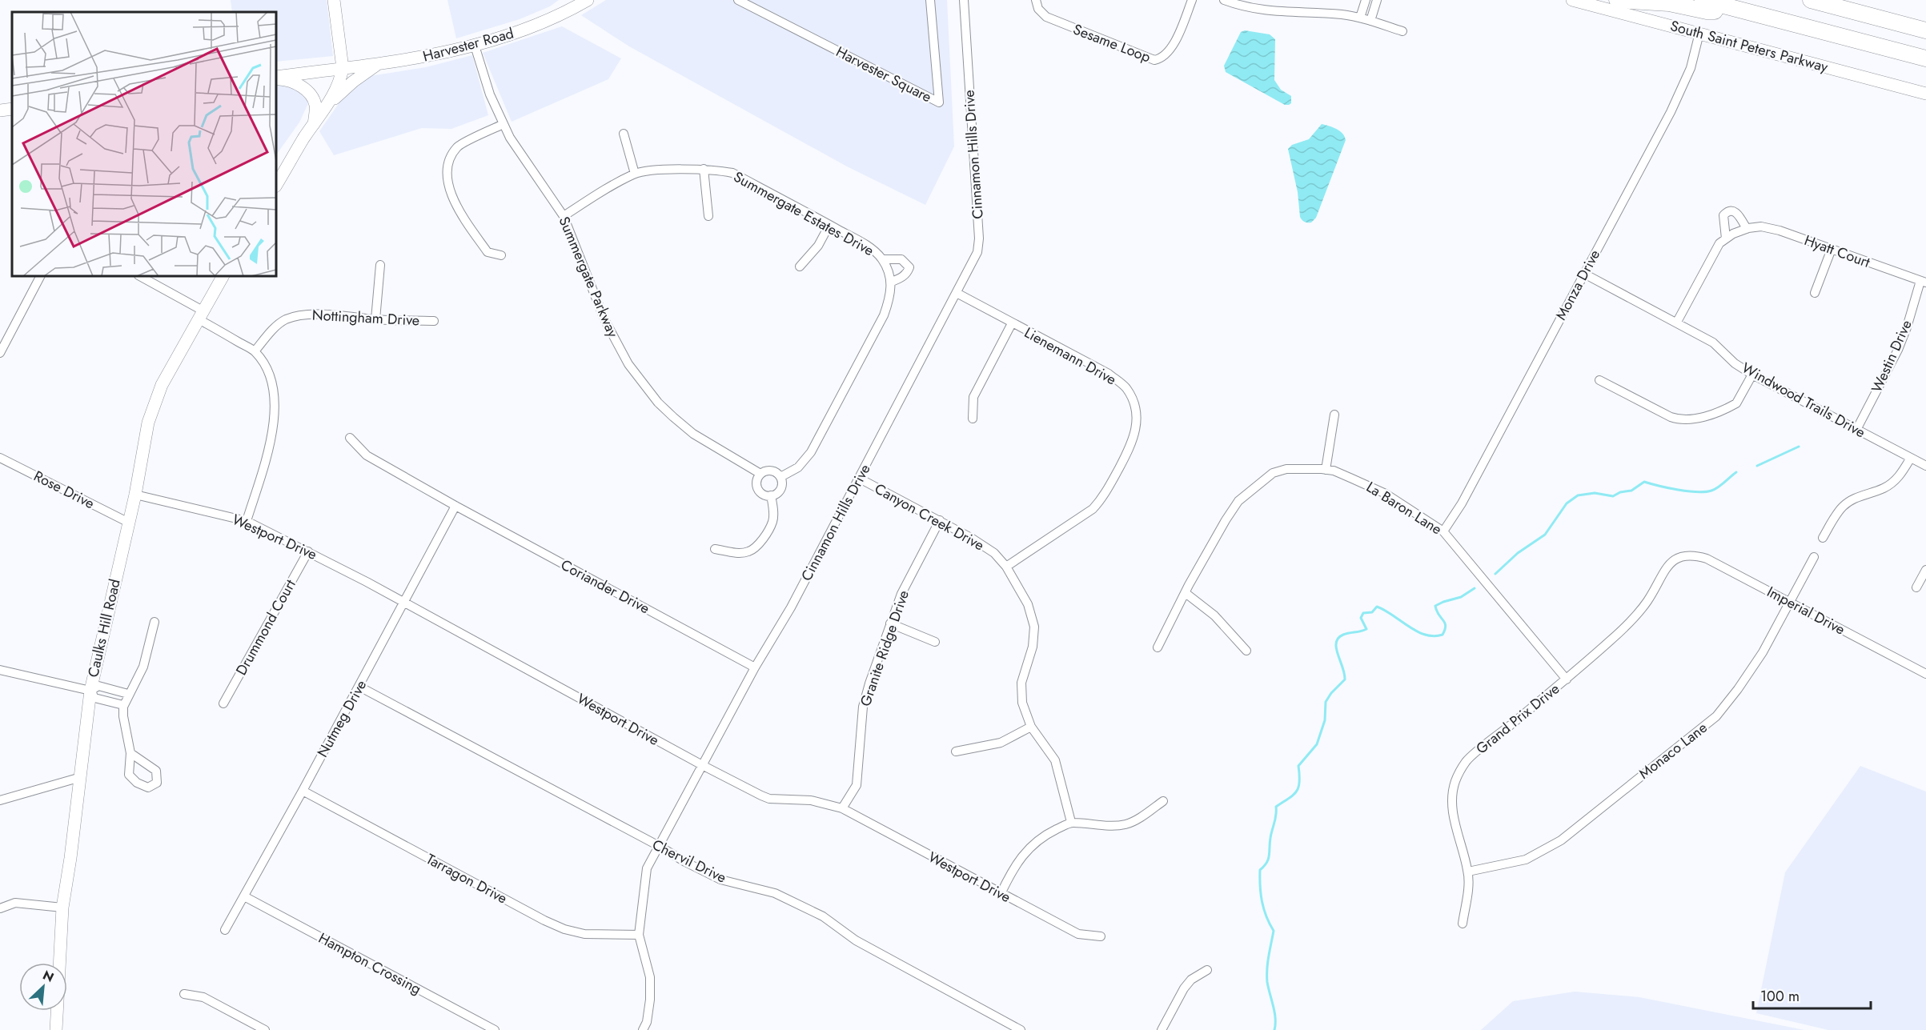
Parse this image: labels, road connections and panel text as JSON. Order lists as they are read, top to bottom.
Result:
{
  "streets": {
    "main road": ["Harvester Road", "South Saint Peters Parkway", "Caulks Hill Road"],
    "street": [
      "Sesame Loop",
      "Harvester Square",
      "Cinnamon Hills Drive",
      "Summergate Estates Drive",
      "Hyatt Court",
      "Summergate Parkway",
      "Monza Drive",
      "Nottingham Drive",
      "Lienemann Drive",
      "Westin Drive",
      "Windwood Trails Drive",
      "Rose Drive",
      "La Baron Lane",
      "Canyon Creek Drive",
      "Westport Drive",
      "Coriander Drive",
      "Imperial Drive",
      "Drummond Court",
      "Granite Ridge Drive",
      "Nutmeg Drive",
      "Grand Prix Drive",
      "Monaco Lane",
      "Chervil Drive",
      "Tarragon Drive",
      "Hampton Crossing"
    ]
  },
  "crossings": [
    ["Harvester Road", "Summergate Parkway"],
    ["South Saint Peters Parkway", "Monza Drive"],
    ["Cinnamon Hills Drive", "Lienemann Drive"],
    ["Cinnamon Hills Drive", "Canyon Creek Drive"],
    ["Cinnamon Hills Drive", "Westport Drive"],
    ["Cinnamon Hills Drive", "Coriander Drive"],
    ["Cinnamon Hills Drive", "Chervil Drive"],
    ["Cinnamon Hills Drive", "Tarragon Drive"],
    ["Summergate Estates Drive", "Summergate Parkway"],
    ["Hyatt Court", "Westin Drive"],
    ["Hyatt Court", "Windwood Trails Drive"],
    ["Monza Drive", "Windwood Trails Drive"],
    ["Monza Drive", "La Baron Lane"],
    ["Lienemann Drive", "Canyon Creek Drive"],
    ["Westin Drive", "Windwood Trails Drive"],
    ["Rose Drive", "Caulks Hill Road"],
    ["La Baron Lane", "Grand Prix Drive"],
    ["Canyon Creek Drive", "Granite Ridge Drive"],
    ["Westport Drive", "Drummond Court"],
    ["Westport Drive", "Caulks Hill Road"],
    ["Westport Drive", "Granite Ridge Drive"],
    ["Westport Drive", "Nutmeg Drive"],
    ["Coriander Drive", "Nutmeg Drive"],
    ["Imperial Drive", "Grand Prix Drive"],
    ["Imperial Drive", "Monaco Lane"],
    ["Nutmeg Drive", "Chervil Drive"],
    ["Nutmeg Drive", "Tarragon Drive"],
    ["Nutmeg Drive", "Hampton Crossing"],
    ["Grand Prix Drive", "Monaco Lane"]
  ],
  "scale_bar": "100 m",
  "north": "top right"
}
